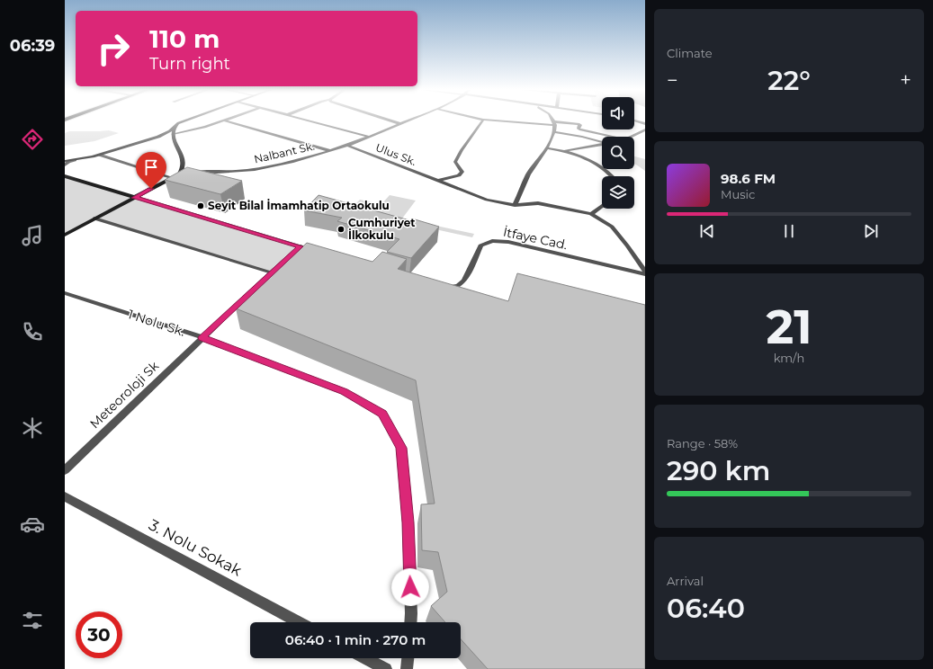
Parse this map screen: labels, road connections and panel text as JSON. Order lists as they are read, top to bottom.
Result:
{
  "streets": {
    "street": [
      "Nalbant Sk.",
      "Ulus Sk.",
      "İtfaye Cad.",
      "1 Nolu Sk.",
      "Meteoroloji Sk",
      "3. Nolu Sokak"
    ]
  },
  "crossings": [
    ["Nalbant Sk.", "Ulus Sk."],
    ["1 Nolu Sk.", "Meteoroloji Sk"]
  ],
  "places": ["Seyit Bilal İmamhatip Ortaokulu", "Cumhuriyet İlkokulu"],
  "page": {
    "tabs": "06:39",
    "tile": [
      "Climate",
      ["21", "km/h"],
      ["Range · 58%", "290 km"],
      ["Arrival", "06:40"]
    ],
    "turn": ["110 m", "Turn right"],
    "heat": ["−", "22°", "+"],
    "song": ["98.6 FM", "Music"],
    "limit": "30",
    "trip": "06:40 · 1 min · 270 m"
  }
}
